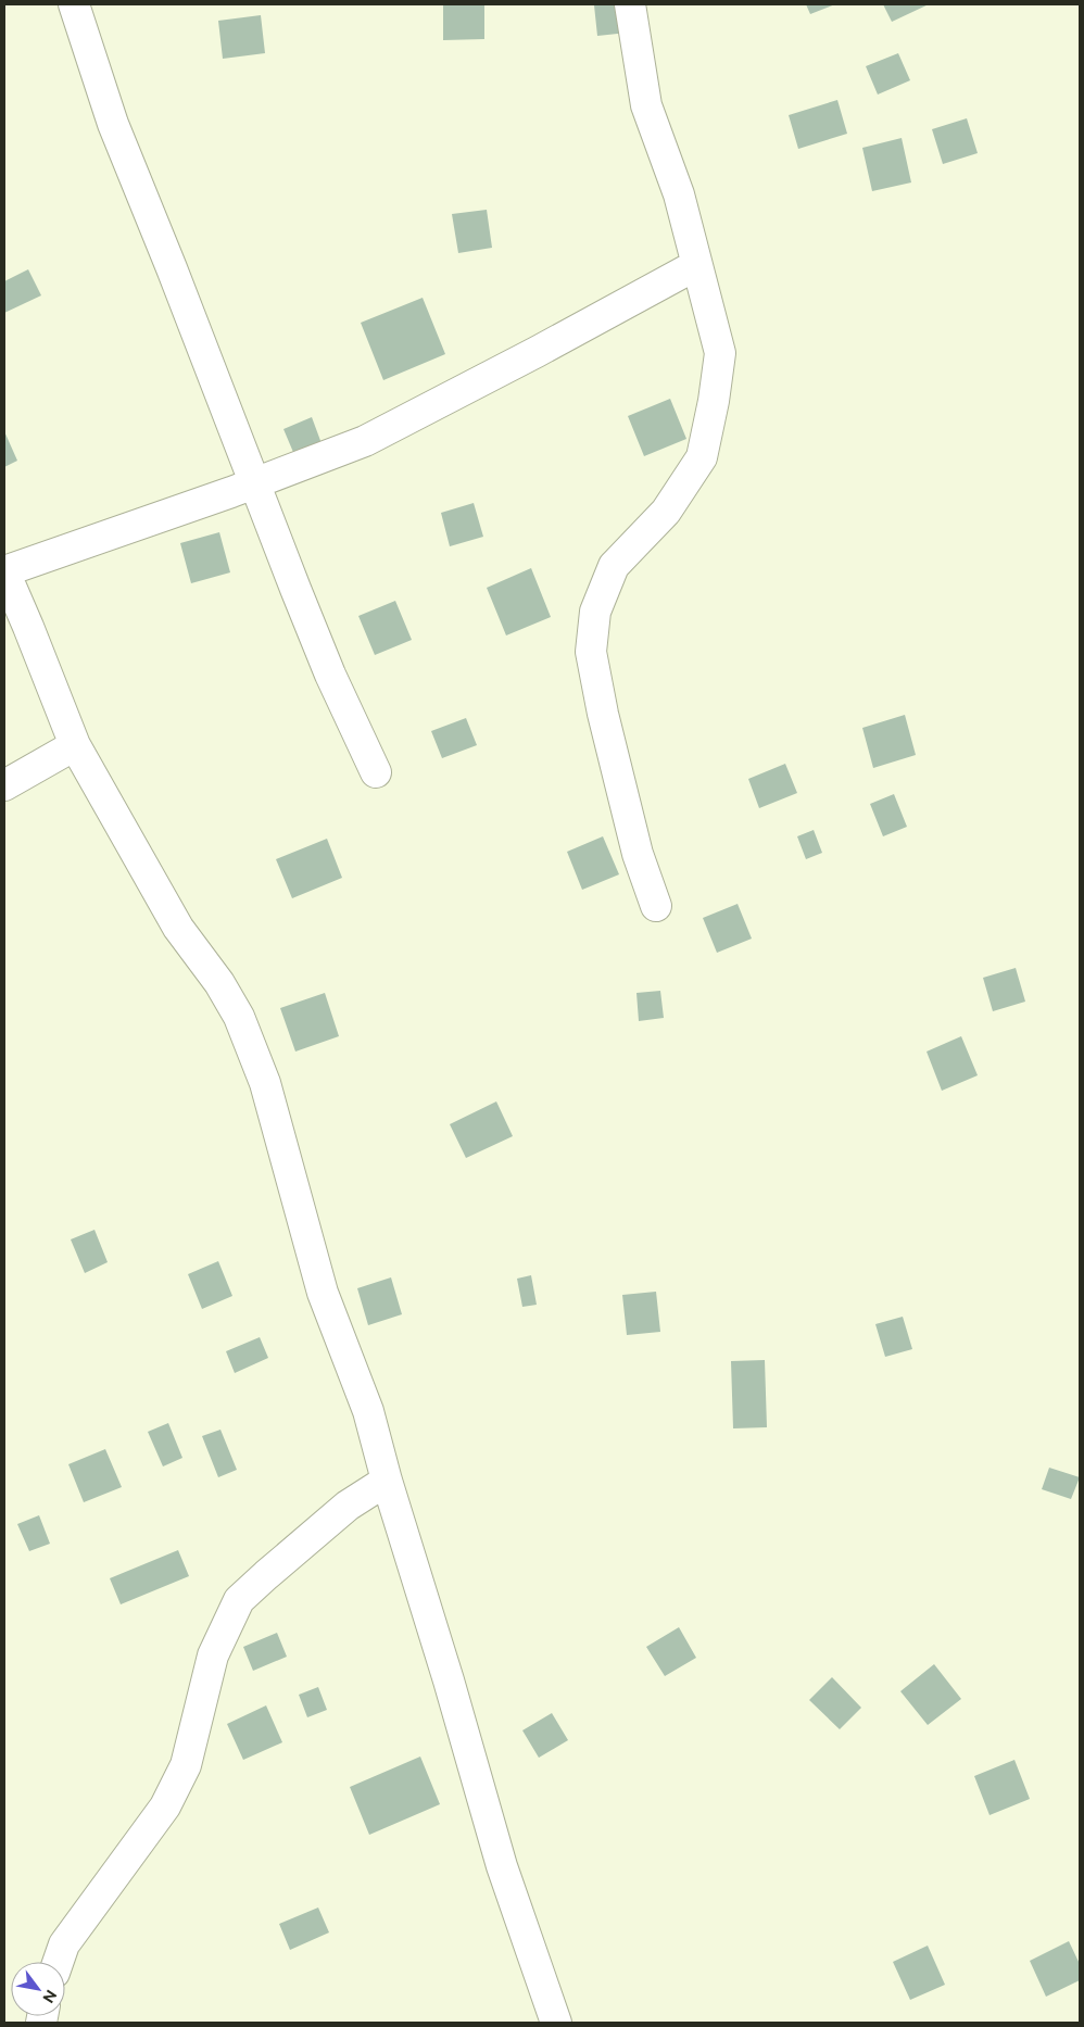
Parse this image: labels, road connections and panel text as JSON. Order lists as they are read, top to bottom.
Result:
{
  "north": "bottom right"
}
